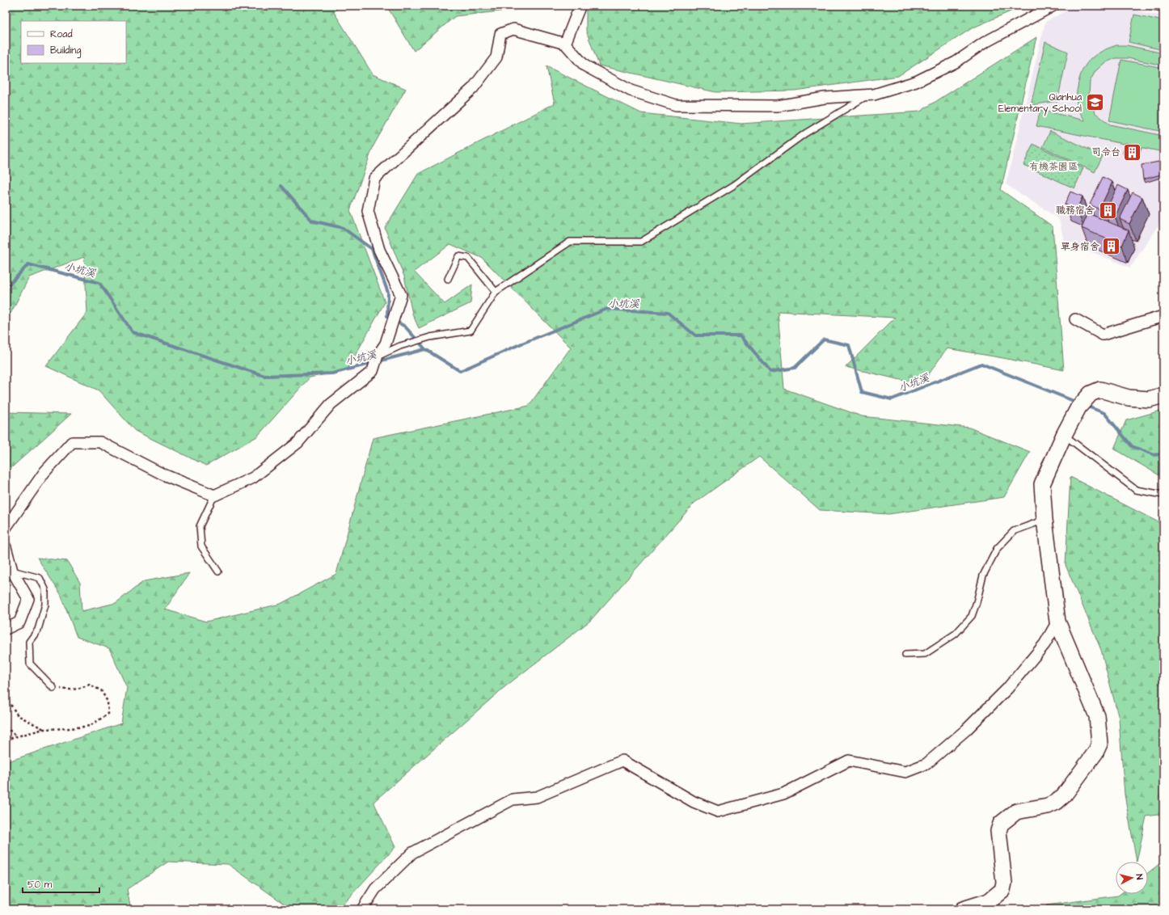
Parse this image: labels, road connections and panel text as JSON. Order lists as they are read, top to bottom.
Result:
{
  "water": ["小坑溪"],
  "parks": ["有機茶園區"],
  "places": {
    "school or university": ["Qianhua Elementary School"],
    "building": ["司令台", "職務宿舍", "單身宿舍"]
  },
  "legend": ["Road", "Building"],
  "scale_bar": "50 m",
  "north": "right"
}
